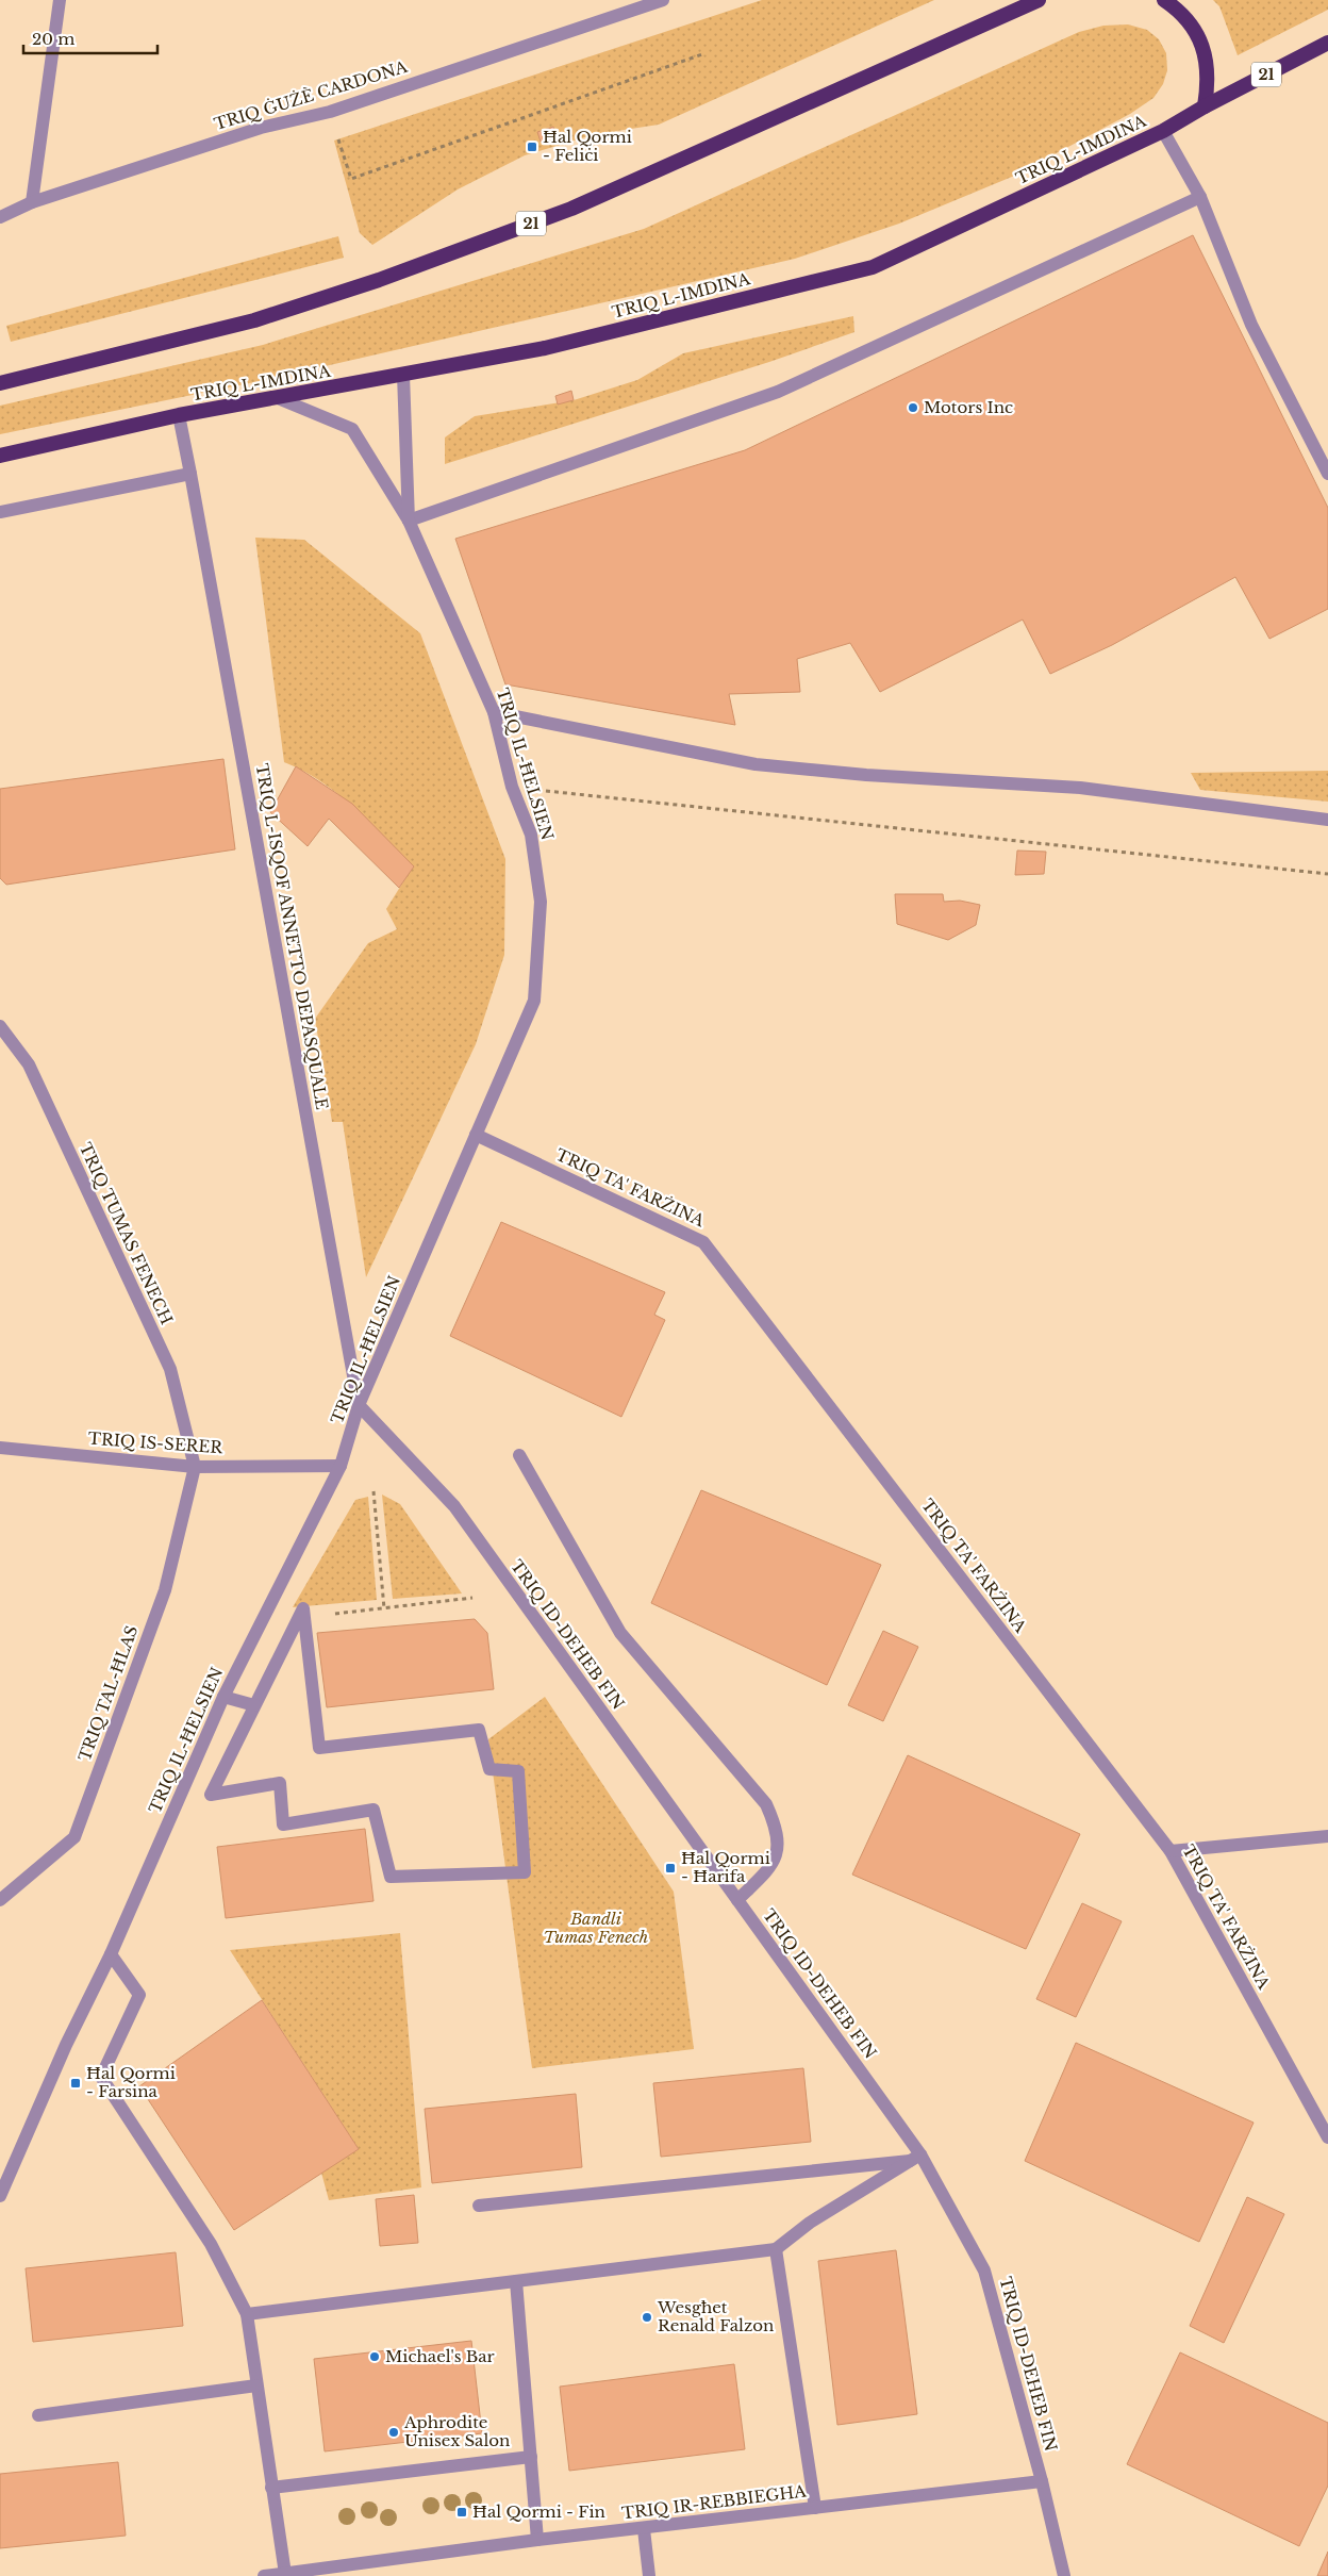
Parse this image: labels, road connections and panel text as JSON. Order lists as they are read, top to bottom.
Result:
{
  "streets": {
    "highway": ["21", "TRIQ L-IMDINA"],
    "street": [
      "TRIQ ĠUŻÈ CARDONA",
      "TRIQ IL-ĦELSIEN",
      "TRIQ L-ISQOF ANNETTO DEPASQUALE",
      "TRIQ TA' FARŻINA",
      "TRIQ TUMAS FENECH",
      "TRIQ IS-SERER",
      "TRIQ ID-DEHEB FIN",
      "TRIQ TAL-ĦLAS",
      "TRIQ IR-REBBIEGHA"
    ]
  },
  "crossings": [
    ["TRIQ L-IMDINA", "TRIQ IL-ĦELSIEN"],
    ["TRIQ L-IMDINA", "TRIQ L-ISQOF ANNETTO DEPASQUALE"],
    ["TRIQ IL-ĦELSIEN", "TRIQ L-ISQOF ANNETTO DEPASQUALE"],
    ["TRIQ IL-ĦELSIEN", "TRIQ TA' FARŻINA"],
    ["TRIQ IL-ĦELSIEN", "TRIQ IS-SERER"],
    ["TRIQ IL-ĦELSIEN", "TRIQ ID-DEHEB FIN"],
    ["TRIQ L-ISQOF ANNETTO DEPASQUALE", "TRIQ ID-DEHEB FIN"],
    ["TRIQ TUMAS FENECH", "TRIQ IS-SERER"],
    ["TRIQ TUMAS FENECH", "TRIQ TAL-ĦLAS"],
    ["TRIQ IS-SERER", "TRIQ TAL-ĦLAS"],
    ["TRIQ ID-DEHEB FIN", "TRIQ IR-REBBIEGHA"]
  ],
  "parks": ["Bandli Tumas Fenech"],
  "places": {
    "transit": [
      "Ħal Qormi - Feliċi",
      "Ħal Qormi - Ħarifa",
      "Ħal Qormi - Farsina",
      "Ħal Qormi - Fin"
    ],
    "other": [
      "Motors Inc",
      "Wesgħet Renald Falzon",
      "Michael's Bar",
      "Aphrodite Unisex Salon"
    ]
  },
  "scale_bar": "20 m"
}
